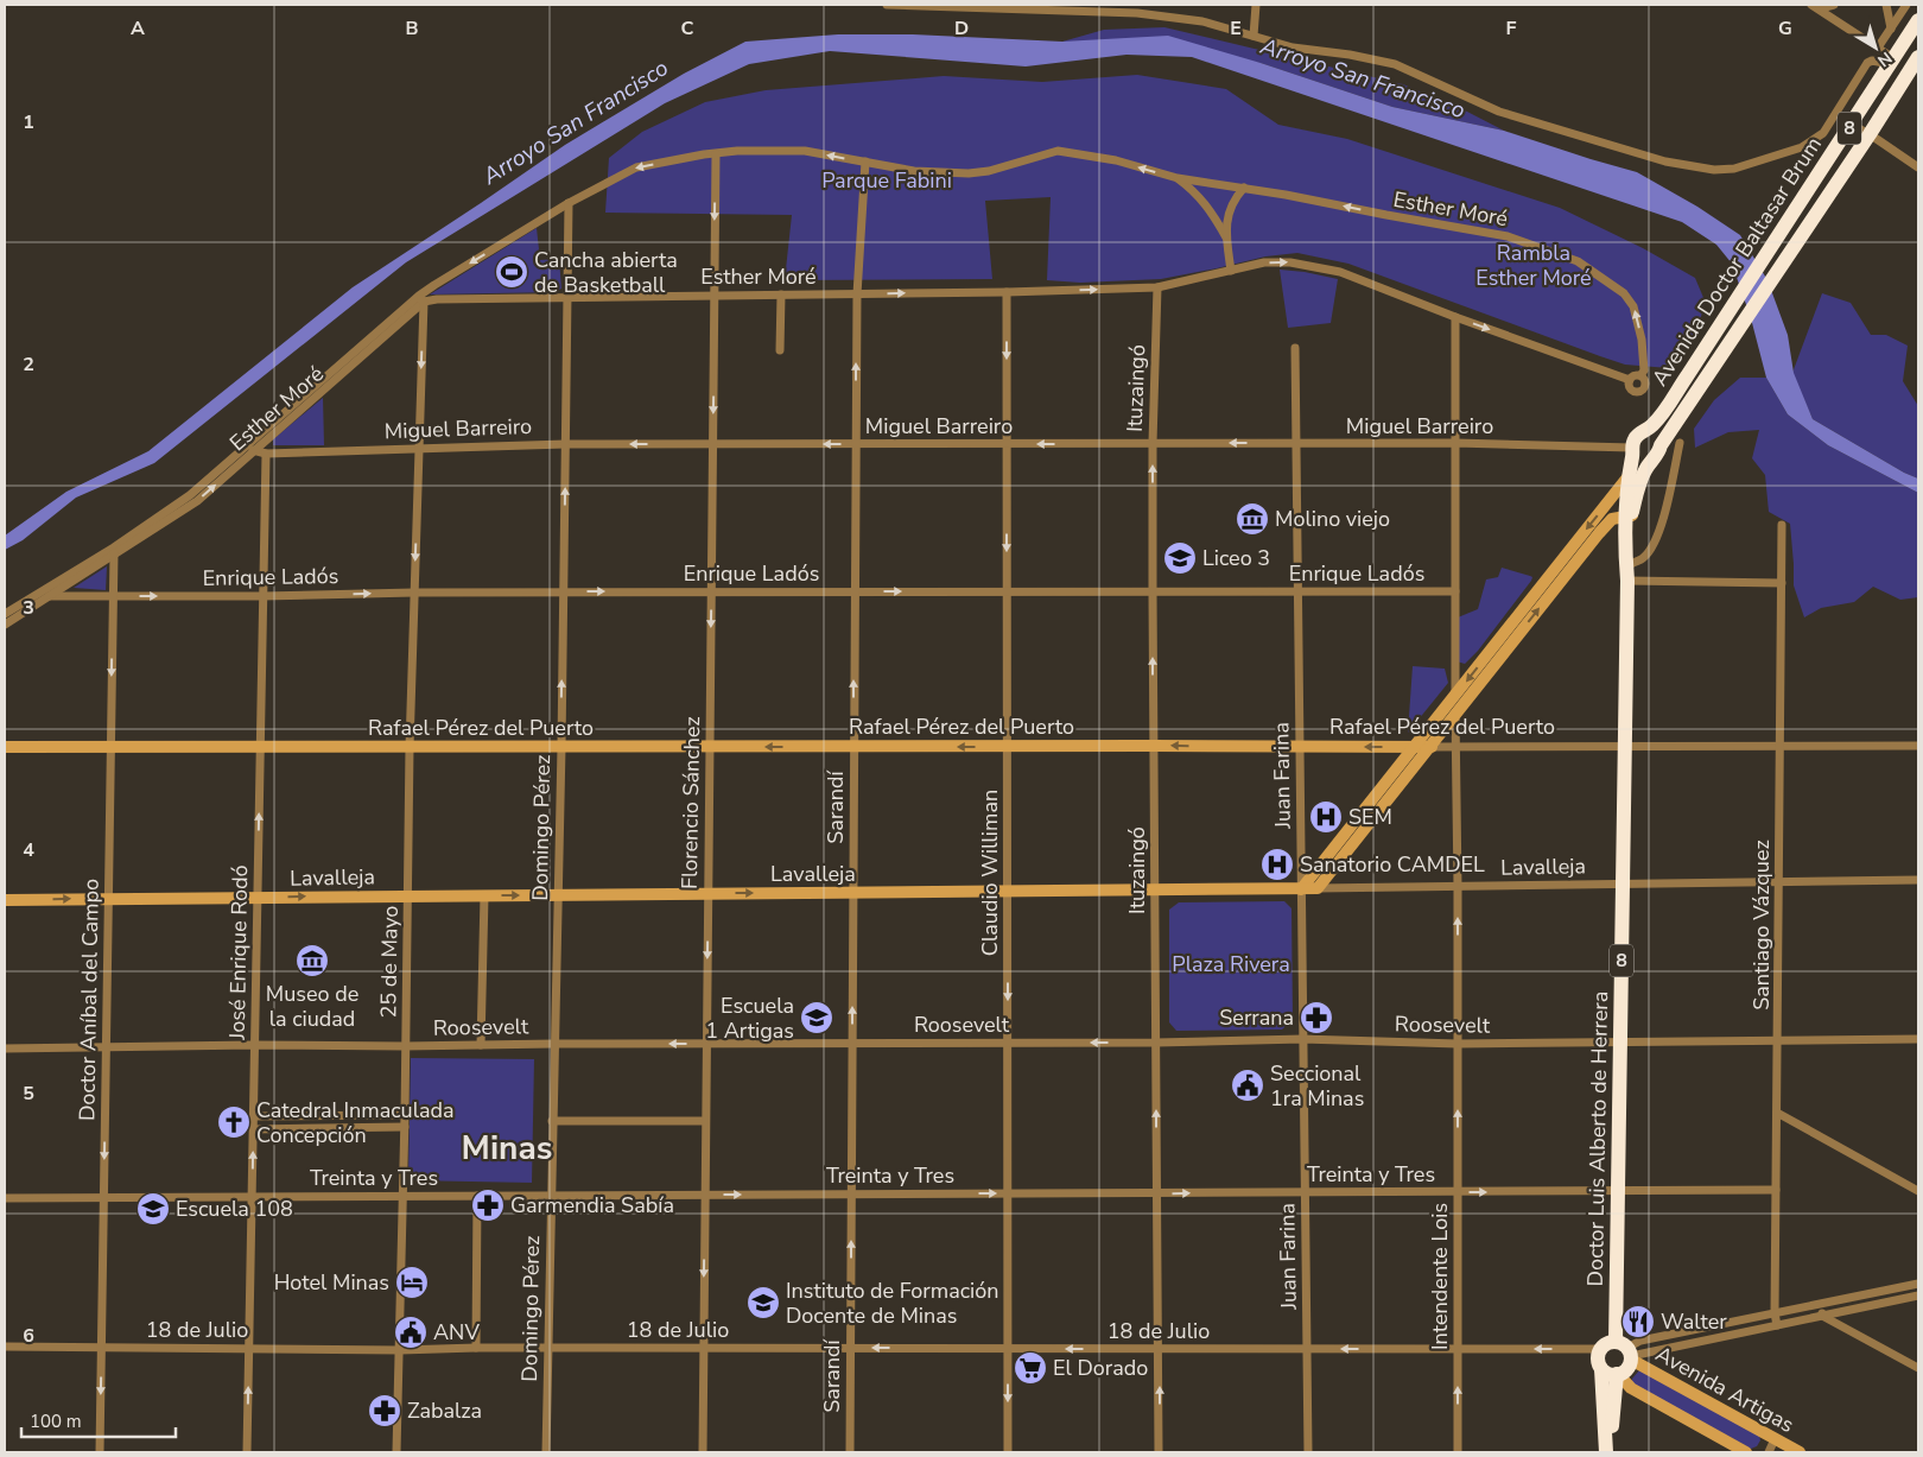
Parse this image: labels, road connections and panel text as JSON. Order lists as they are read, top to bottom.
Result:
{
  "streets": {
    "highway": ["8", "Avenida Doctor Baltasar Brum", "Doctor Luis Alberto de Herrera"],
    "main road": ["Rafael Pérez del Puerto", "Lavalleja", "Avenida Artigas"],
    "street": [
      "Esther Moré",
      "Ituzaingó",
      "Miguel Barreiro",
      "Enrique Ladós",
      "Juan Farina",
      "Florencio Sánchez",
      "Sarandí",
      "Domingo Pérez",
      "Claudio Williman",
      "Santiago Vázquez",
      "José Enrique Rodó",
      "25 de Mayo",
      "Doctor Aníbal del Campo",
      "Roosevelt",
      "Treinta y Tres",
      "Intendente Lois",
      "18 de Julio"
    ]
  },
  "crossings": [
    ["8", "Avenida Doctor Baltasar Brum"],
    ["8", "Miguel Barreiro"],
    ["8", "Doctor Luis Alberto de Herrera"],
    ["Esther Moré", "Ituzaingó"],
    ["Esther Moré", "Miguel Barreiro"],
    ["Esther Moré", "Enrique Ladós"],
    ["Esther Moré", "Florencio Sánchez"],
    ["Esther Moré", "Sarandí"],
    ["Esther Moré", "Domingo Pérez"],
    ["Esther Moré", "Claudio Williman"],
    ["Esther Moré", "25 de Mayo"],
    ["Esther Moré", "Doctor Aníbal del Campo"],
    ["Esther Moré", "Intendente Lois"],
    ["Avenida Doctor Baltasar Brum", "Miguel Barreiro"],
    ["Avenida Doctor Baltasar Brum", "Doctor Luis Alberto de Herrera"],
    ["Ituzaingó", "Miguel Barreiro"],
    ["Ituzaingó", "Enrique Ladós"],
    ["Ituzaingó", "Rafael Pérez del Puerto"],
    ["Ituzaingó", "Lavalleja"],
    ["Ituzaingó", "Roosevelt"],
    ["Ituzaingó", "Treinta y Tres"],
    ["Ituzaingó", "18 de Julio"],
    ["Miguel Barreiro", "Juan Farina"],
    ["Miguel Barreiro", "Florencio Sánchez"],
    ["Miguel Barreiro", "Sarandí"],
    ["Miguel Barreiro", "Domingo Pérez"],
    ["Miguel Barreiro", "Claudio Williman"],
    ["Miguel Barreiro", "José Enrique Rodó"],
    ["Miguel Barreiro", "25 de Mayo"],
    ["Miguel Barreiro", "Doctor Luis Alberto de Herrera"],
    ["Miguel Barreiro", "Intendente Lois"],
    ["Enrique Ladós", "Juan Farina"],
    ["Enrique Ladós", "Florencio Sánchez"],
    ["Enrique Ladós", "Sarandí"],
    ["Enrique Ladós", "Domingo Pérez"],
    ["Enrique Ladós", "Claudio Williman"],
    ["Enrique Ladós", "José Enrique Rodó"],
    ["Enrique Ladós", "25 de Mayo"],
    ["Enrique Ladós", "Doctor Aníbal del Campo"],
    ["Enrique Ladós", "Intendente Lois"],
    ["Rafael Pérez del Puerto", "Juan Farina"],
    ["Rafael Pérez del Puerto", "Florencio Sánchez"],
    ["Rafael Pérez del Puerto", "Sarandí"],
    ["Rafael Pérez del Puerto", "Domingo Pérez"],
    ["Rafael Pérez del Puerto", "Claudio Williman"],
    ["Rafael Pérez del Puerto", "Santiago Vázquez"],
    ["Rafael Pérez del Puerto", "José Enrique Rodó"],
    ["Rafael Pérez del Puerto", "25 de Mayo"],
    ["Rafael Pérez del Puerto", "Doctor Aníbal del Campo"],
    ["Rafael Pérez del Puerto", "Doctor Luis Alberto de Herrera"],
    ["Rafael Pérez del Puerto", "Intendente Lois"],
    ["Juan Farina", "Lavalleja"],
    ["Juan Farina", "Roosevelt"],
    ["Juan Farina", "Treinta y Tres"],
    ["Juan Farina", "18 de Julio"],
    ["Florencio Sánchez", "Lavalleja"],
    ["Florencio Sánchez", "Roosevelt"],
    ["Florencio Sánchez", "Treinta y Tres"],
    ["Florencio Sánchez", "18 de Julio"],
    ["Sarandí", "Lavalleja"],
    ["Sarandí", "Roosevelt"],
    ["Sarandí", "Treinta y Tres"],
    ["Sarandí", "18 de Julio"],
    ["Domingo Pérez", "Lavalleja"],
    ["Domingo Pérez", "Roosevelt"],
    ["Domingo Pérez", "Treinta y Tres"],
    ["Domingo Pérez", "18 de Julio"],
    ["Lavalleja", "Claudio Williman"],
    ["Lavalleja", "Santiago Vázquez"],
    ["Lavalleja", "José Enrique Rodó"],
    ["Lavalleja", "25 de Mayo"],
    ["Lavalleja", "Doctor Aníbal del Campo"],
    ["Lavalleja", "Doctor Luis Alberto de Herrera"],
    ["Lavalleja", "Intendente Lois"],
    ["Claudio Williman", "Roosevelt"],
    ["Claudio Williman", "Treinta y Tres"],
    ["Claudio Williman", "18 de Julio"],
    ["Santiago Vázquez", "Roosevelt"],
    ["Santiago Vázquez", "Treinta y Tres"],
    ["José Enrique Rodó", "Roosevelt"],
    ["José Enrique Rodó", "Treinta y Tres"],
    ["José Enrique Rodó", "18 de Julio"],
    ["25 de Mayo", "Roosevelt"],
    ["25 de Mayo", "Treinta y Tres"],
    ["25 de Mayo", "18 de Julio"],
    ["Doctor Aníbal del Campo", "Roosevelt"],
    ["Doctor Aníbal del Campo", "Treinta y Tres"],
    ["Doctor Aníbal del Campo", "18 de Julio"],
    ["Roosevelt", "Doctor Luis Alberto de Herrera"],
    ["Roosevelt", "Intendente Lois"],
    ["Doctor Luis Alberto de Herrera", "Treinta y Tres"],
    ["Doctor Luis Alberto de Herrera", "18 de Julio"],
    ["Doctor Luis Alberto de Herrera", "Avenida Artigas"],
    ["Treinta y Tres", "Intendente Lois"],
    ["Intendente Lois", "18 de Julio"],
    ["18 de Julio", "Avenida Artigas"]
  ],
  "one_way": [
    "Ituzaingó",
    "Miguel Barreiro",
    "Enrique Ladós",
    "Florencio Sánchez",
    "Sarandí",
    "Claudio Williman",
    "Doctor Aníbal del Campo",
    "Intendente Lois",
    "18 de Julio"
  ],
  "districts": ["Minas"],
  "water": ["Arroyo San Francisco"],
  "parks": ["Parque Fabini", "Rambla Esther Moré", "Plaza Rivera"],
  "places": {
    "sports": ["Cancha abierta de Basketball"],
    "museum": ["Molino viejo", "Museo de la ciudad"],
    "school or university": [
      "Liceo 3",
      "Escuela 1 Artigas",
      "Escuela 108",
      "Instituto de Formación Docente de Minas"
    ],
    "hospital": ["SEM", "Sanatorio CAMDEL"],
    "pharmacy": ["Serrana", "Garmendia Sabía", "Zabalza"],
    "public building": ["Seccional 1ra Minas", "ANV"],
    "church": ["Catedral Inmaculada Concepción"],
    "hotel": ["Hotel Minas"],
    "restaurant": ["Walter"],
    "supermarket": ["El Dorado"]
  },
  "scale_bar": "100 m",
  "north": "bottom right",
  "grid": {
    "columns": [
      "A",
      "B",
      "C",
      "D",
      "E",
      "F",
      "G"
    ],
    "rows": [
      "1",
      "2",
      "3",
      "4",
      "5",
      "6"
    ]
  }
}
